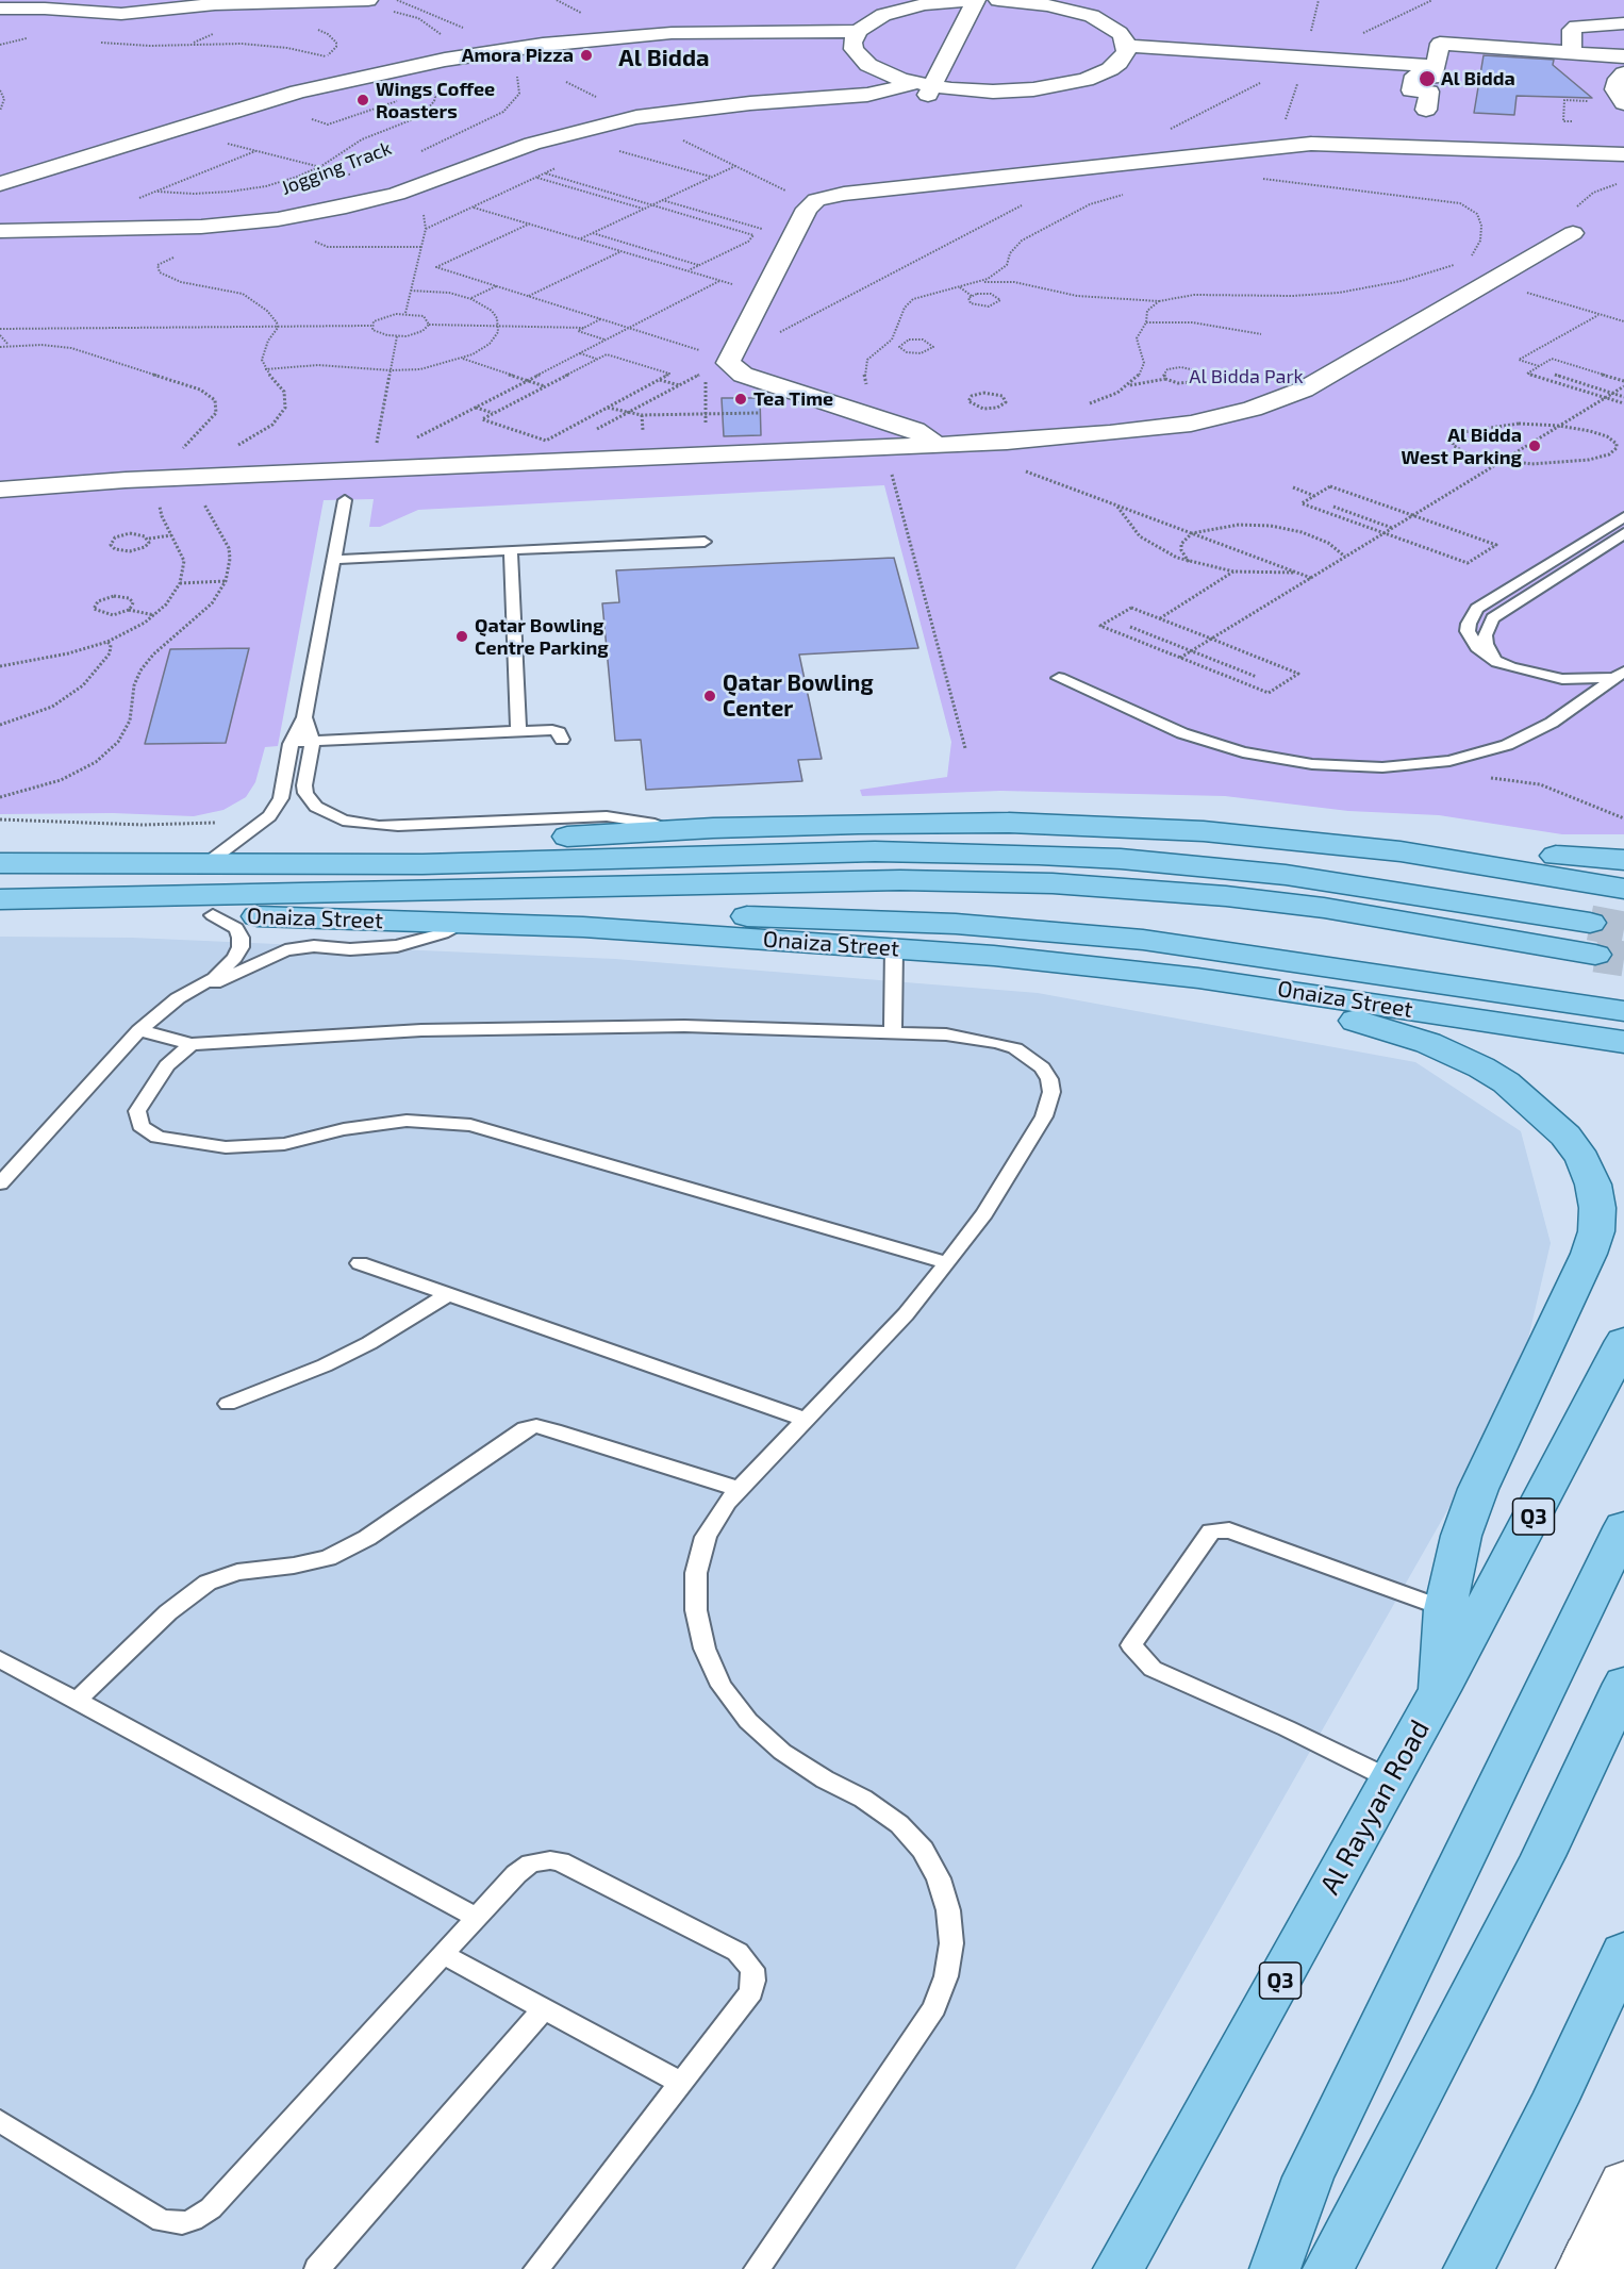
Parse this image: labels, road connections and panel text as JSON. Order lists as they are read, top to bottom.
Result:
{
  "streets": {
    "main road": ["Onaiza Street", "Q3", "Al Rayyan Road"],
    "path": ["Jogging Track"]
  },
  "districts": ["Al Bidda"],
  "parks": ["Al Bidda Park"],
  "places": [
    "Amora Pizza",
    "Al Bidda",
    "Wings Coffee Roasters",
    "Tea Time",
    "Al Bidda West Parking",
    "Qatar Bowling Centre Parking",
    "Qatar Bowling Center"
  ]
}
